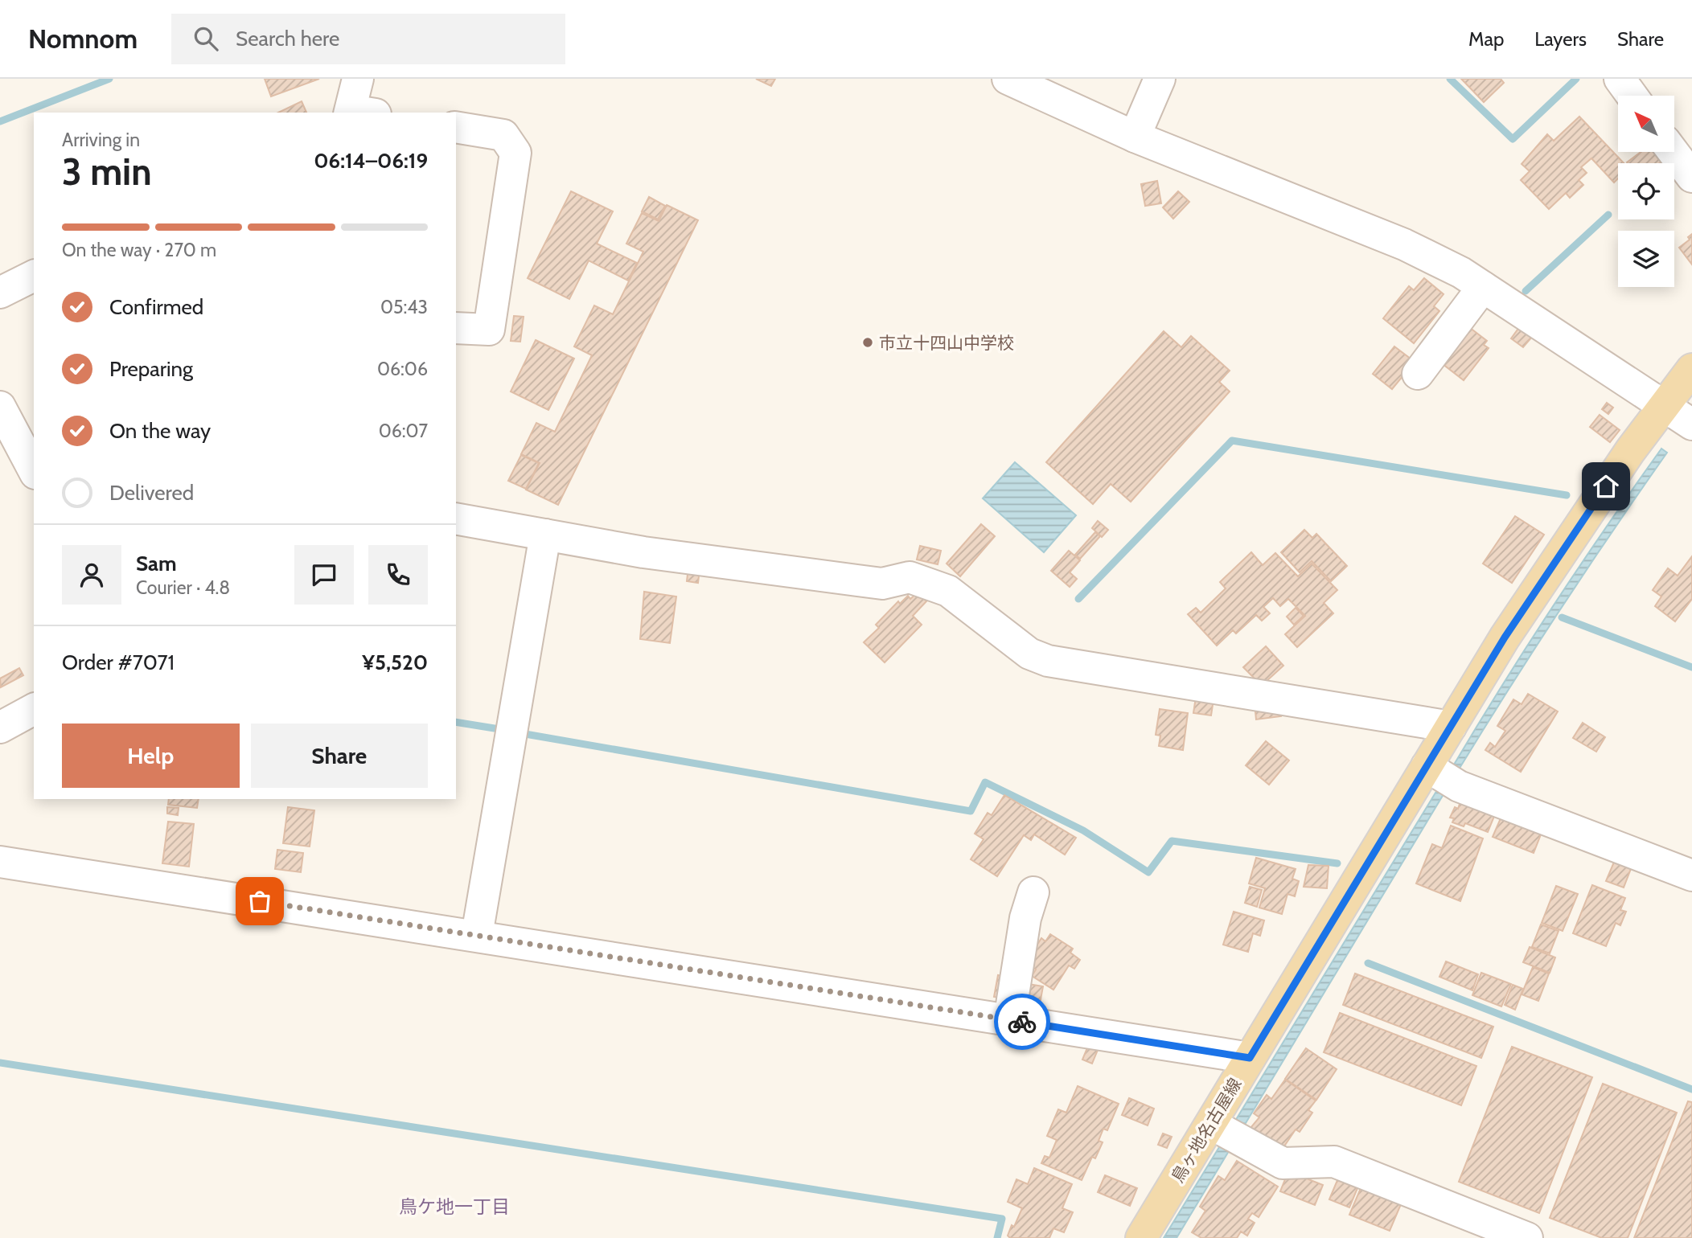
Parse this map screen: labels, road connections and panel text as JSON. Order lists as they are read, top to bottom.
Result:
{
  "streets": {
    "main road": ["鳥ヶ地名古屋線"]
  },
  "districts": ["鳥ケ地一丁目"],
  "places": ["市立十四山中学校"],
  "north": "top left",
  "page": {
    "header": "Nomnom",
    "search": "Search here",
    "nav": ["Map", "Layers", "Share"],
    "heading": ["3 min", "Arriving in", "06:14–06:19"],
    "panel": [
      "Sam",
      "Courier · 4.8",
      "Order #7071",
      "¥5,520"
    ],
    "bar": "On the way · 270 m",
    "list": [
      ["Confirmed", "05:43"],
      ["Preparing", "06:06"],
      ["On the way", "06:07"],
      "Delivered"
    ],
    "buttons": ["Help", "Share"]
  }
}
